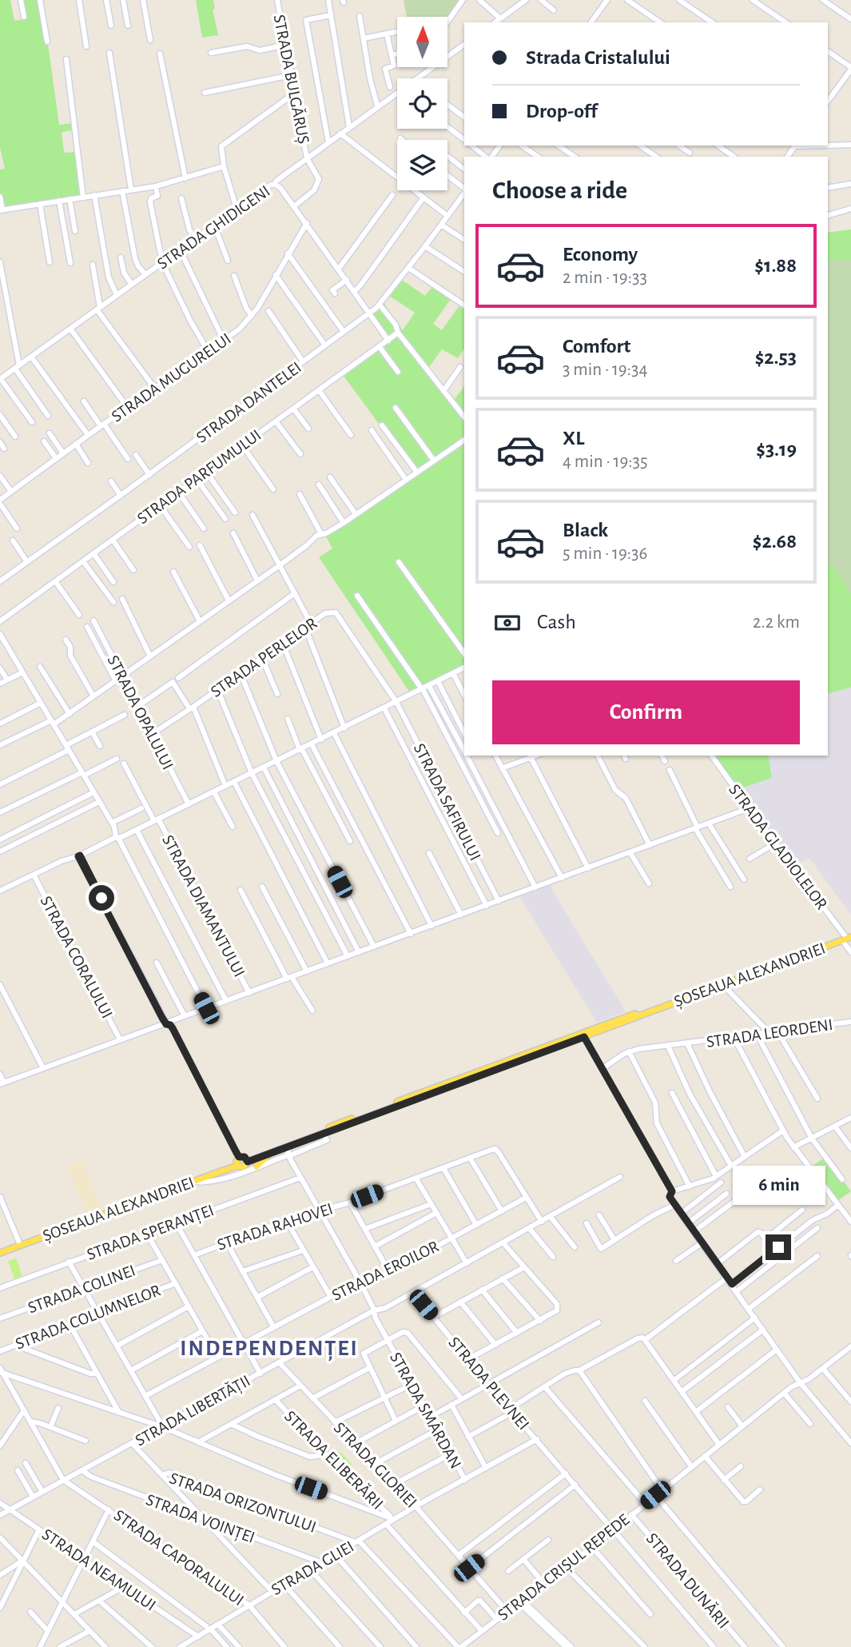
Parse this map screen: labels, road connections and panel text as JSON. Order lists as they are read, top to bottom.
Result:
{
  "streets": {
    "main road": ["ȘOSEAUA ALEXANDRIEI"],
    "street": [
      "STRADA BULGĂRUȘ",
      "STRADA GHIDIGENI",
      "STRADA MUGURELUI",
      "STRADA DANTELEI",
      "STRADA PARFUMULUI",
      "STRADA PERLELOR",
      "STRADA OPALULUI",
      "STRADA SAFIRULUI",
      "STRADA GLADIOLELOR",
      "STRADA DIAMANTULUI",
      "STRADA CORALULUI",
      "STRADA LEORDENI",
      "STRADA RAHOVEI",
      "STRADA SPERANȚEI",
      "STRADA EROILOR",
      "STRADA COLINEI",
      "STRADA COLUMNELOR",
      "STRADA PLEVNEI",
      "STRADA LIBERTĂȚII",
      "STRADA SMÂRDAN",
      "STRADA ELIBERĂRII",
      "STRADA GLORIEI",
      "STRADA ORIZONTULUI",
      "STRADA VOINȚEI",
      "STRADA CAPORALULUI",
      "STRADA CRIȘUL REPEDE",
      "STRADA GLIEI",
      "STRADA NEAMULUI",
      "STRADA DUNĂRII"
    ]
  },
  "crossings": [
    ["STRADA BULGĂRUȘ", "STRADA GHIDIGENI"],
    ["STRADA PERLELOR", "STRADA OPALULUI"],
    ["STRADA PERLELOR", "STRADA SAFIRULUI"],
    ["STRADA SAFIRULUI", "STRADA DIAMANTULUI"],
    ["STRADA GLADIOLELOR", "STRADA DIAMANTULUI"],
    ["STRADA GLADIOLELOR", "ȘOSEAUA ALEXANDRIEI"],
    ["STRADA DIAMANTULUI", "STRADA CORALULUI"],
    ["STRADA RAHOVEI", "STRADA EROILOR"],
    ["STRADA RAHOVEI", "STRADA LIBERTĂȚII"],
    ["STRADA RAHOVEI", "STRADA SMÂRDAN"],
    ["STRADA SPERANȚEI", "STRADA SMÂRDAN"],
    ["STRADA EROILOR", "STRADA SMÂRDAN"],
    ["STRADA PLEVNEI", "STRADA LIBERTĂȚII"],
    ["STRADA PLEVNEI", "STRADA CRIȘUL REPEDE"],
    ["STRADA PLEVNEI", "STRADA GLIEI"],
    ["STRADA LIBERTĂȚII", "STRADA SMÂRDAN"],
    ["STRADA LIBERTĂȚII", "STRADA GLORIEI"],
    ["STRADA LIBERTĂȚII", "STRADA VOINȚEI"],
    ["STRADA LIBERTĂȚII", "STRADA CAPORALULUI"],
    ["STRADA LIBERTĂȚII", "STRADA NEAMULUI"],
    ["STRADA SMÂRDAN", "STRADA GLIEI"],
    ["STRADA ELIBERĂRII", "STRADA GLIEI"],
    ["STRADA GLORIEI", "STRADA CRIȘUL REPEDE"],
    ["STRADA GLORIEI", "STRADA GLIEI"],
    ["STRADA ORIZONTULUI", "STRADA GLIEI"],
    ["STRADA VOINȚEI", "STRADA GLIEI"],
    ["STRADA CAPORALULUI", "STRADA GLIEI"],
    ["STRADA CRIȘUL REPEDE", "STRADA GLIEI"],
    ["STRADA CRIȘUL REPEDE", "STRADA DUNĂRII"],
    ["STRADA GLIEI", "STRADA NEAMULUI"]
  ],
  "districts": ["INDEPENDENȚEI"],
  "north": "top",
  "page": {
    "banner": ["Strada Cristalului", "Drop-off"],
    "heading": "Choose a ride",
    "list": [
      {
        "name": "Economy",
        "note": "2 min · 19:33",
        "value": "$1.88"
      },
      {
        "name": "Comfort",
        "note": "3 min · 19:34",
        "value": "$2.53"
      },
      {
        "name": "XL",
        "note": "4 min · 19:35",
        "value": "$3.19"
      },
      {
        "name": "Black",
        "note": "5 min · 19:36",
        "value": "$2.68"
      }
    ],
    "pay": ["Cash", "2.2 km"],
    "buttons": "Confirm",
    "bubble": "6 min"
  }
}
